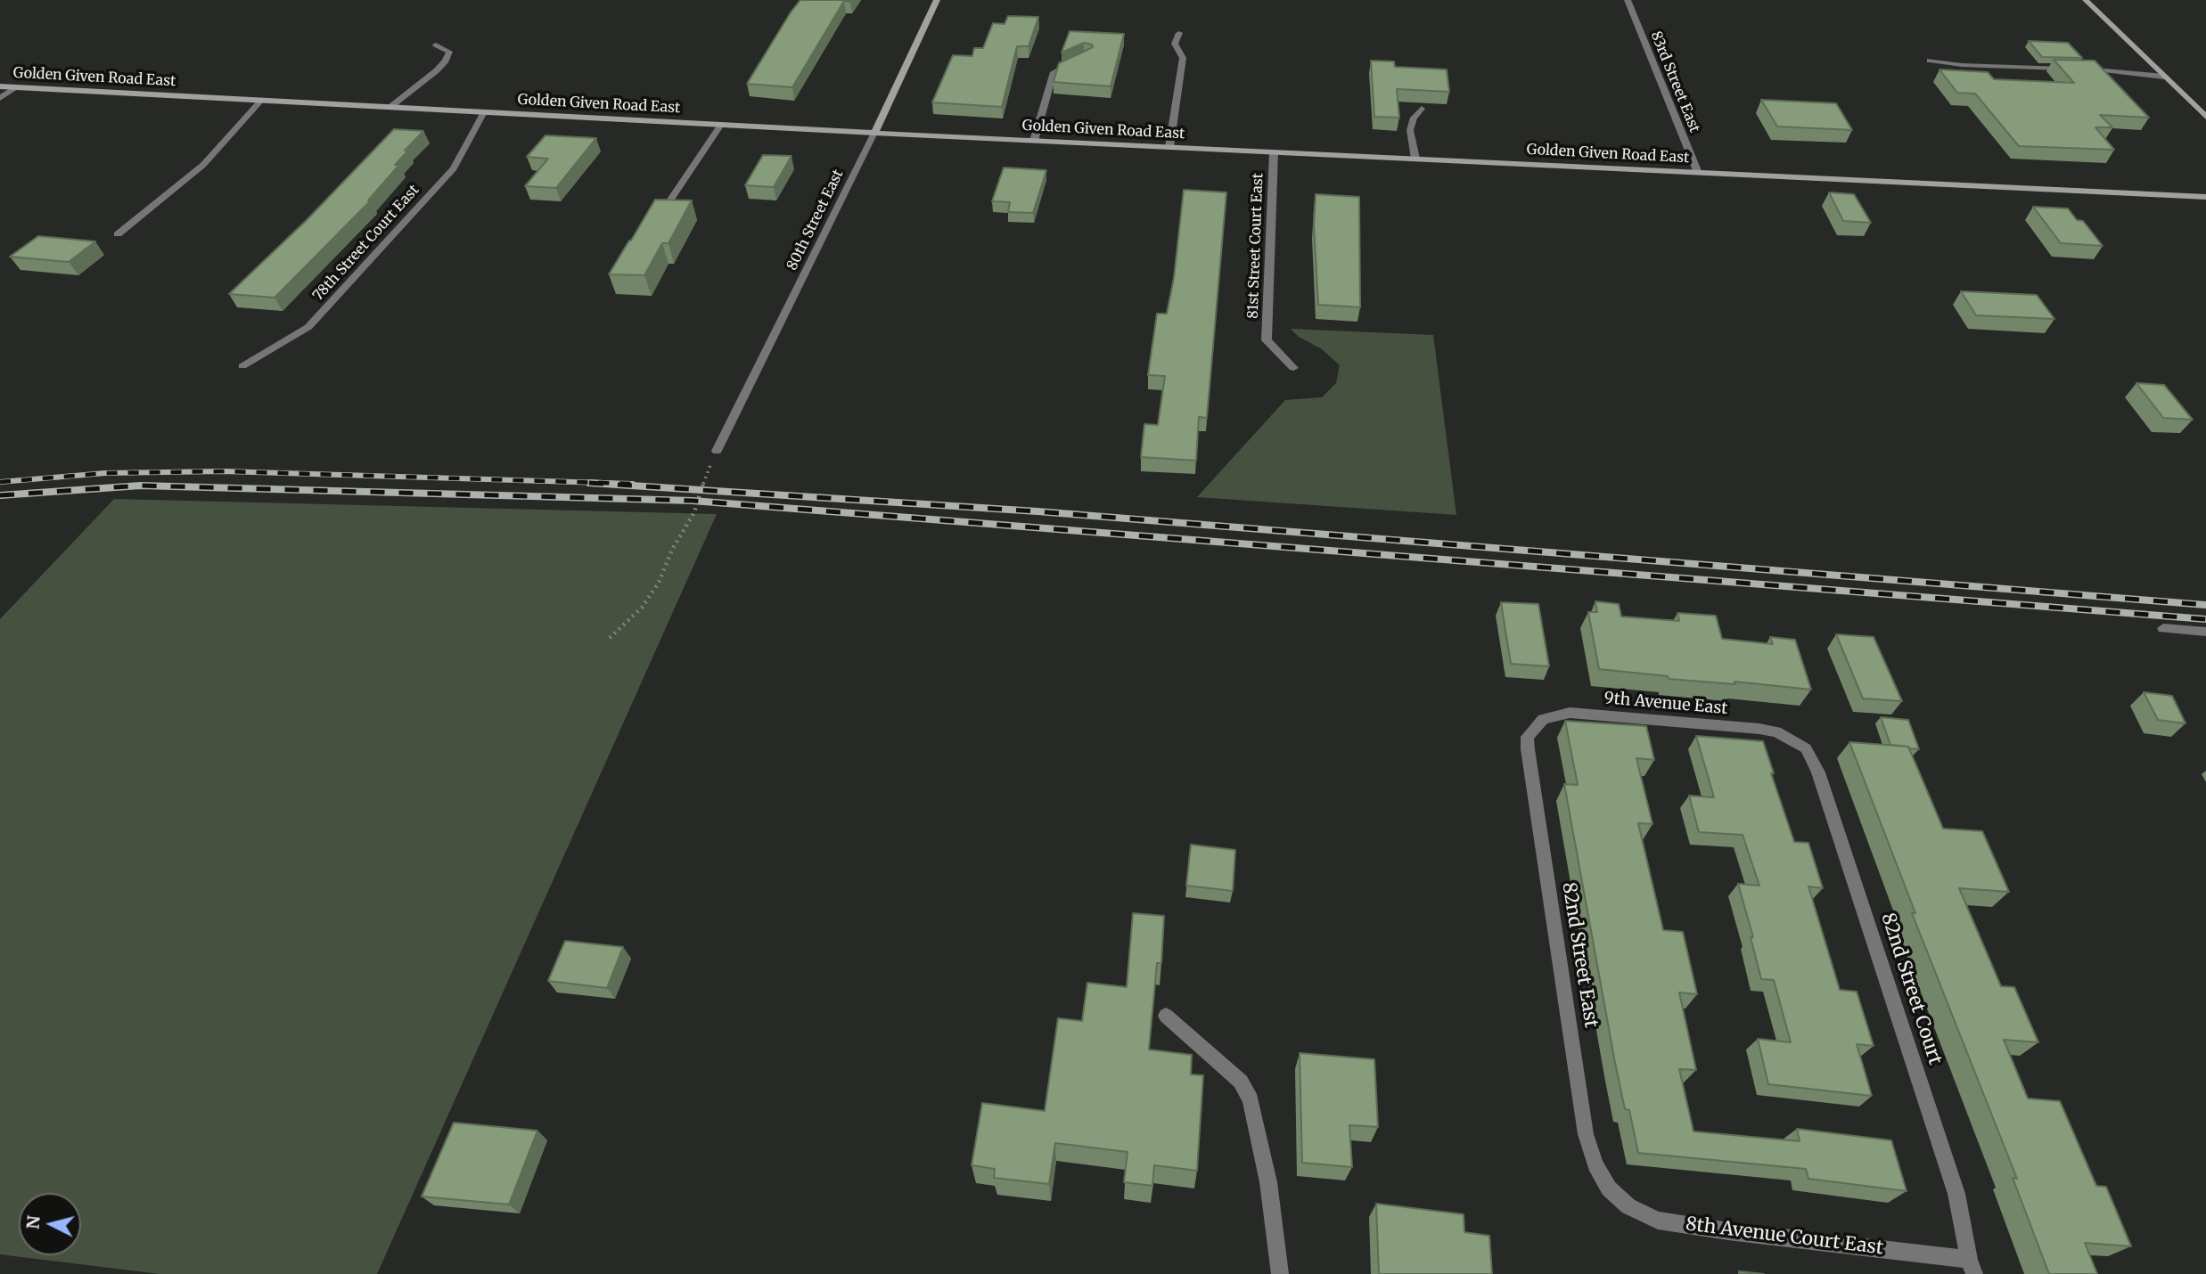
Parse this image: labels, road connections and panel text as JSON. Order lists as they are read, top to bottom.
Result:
{
  "streets": {
    "street": [
      "Golden Given Road East",
      "83rd Street East",
      "80th Street East",
      "78th Street Court East",
      "81st Street Court East",
      "9th Avenue East",
      "82nd Street East",
      "82nd Street Court",
      "8th Avenue Court East"
    ]
  },
  "crossings": [
    ["Golden Given Road East", "83rd Street East"],
    ["Golden Given Road East", "80th Street East"],
    ["Golden Given Road East", "78th Street Court East"],
    ["Golden Given Road East", "81st Street Court East"],
    ["9th Avenue East", "82nd Street East"],
    ["9th Avenue East", "82nd Street Court"],
    ["82nd Street East", "8th Avenue Court East"],
    ["82nd Street Court", "8th Avenue Court East"]
  ],
  "north": "left"
}
